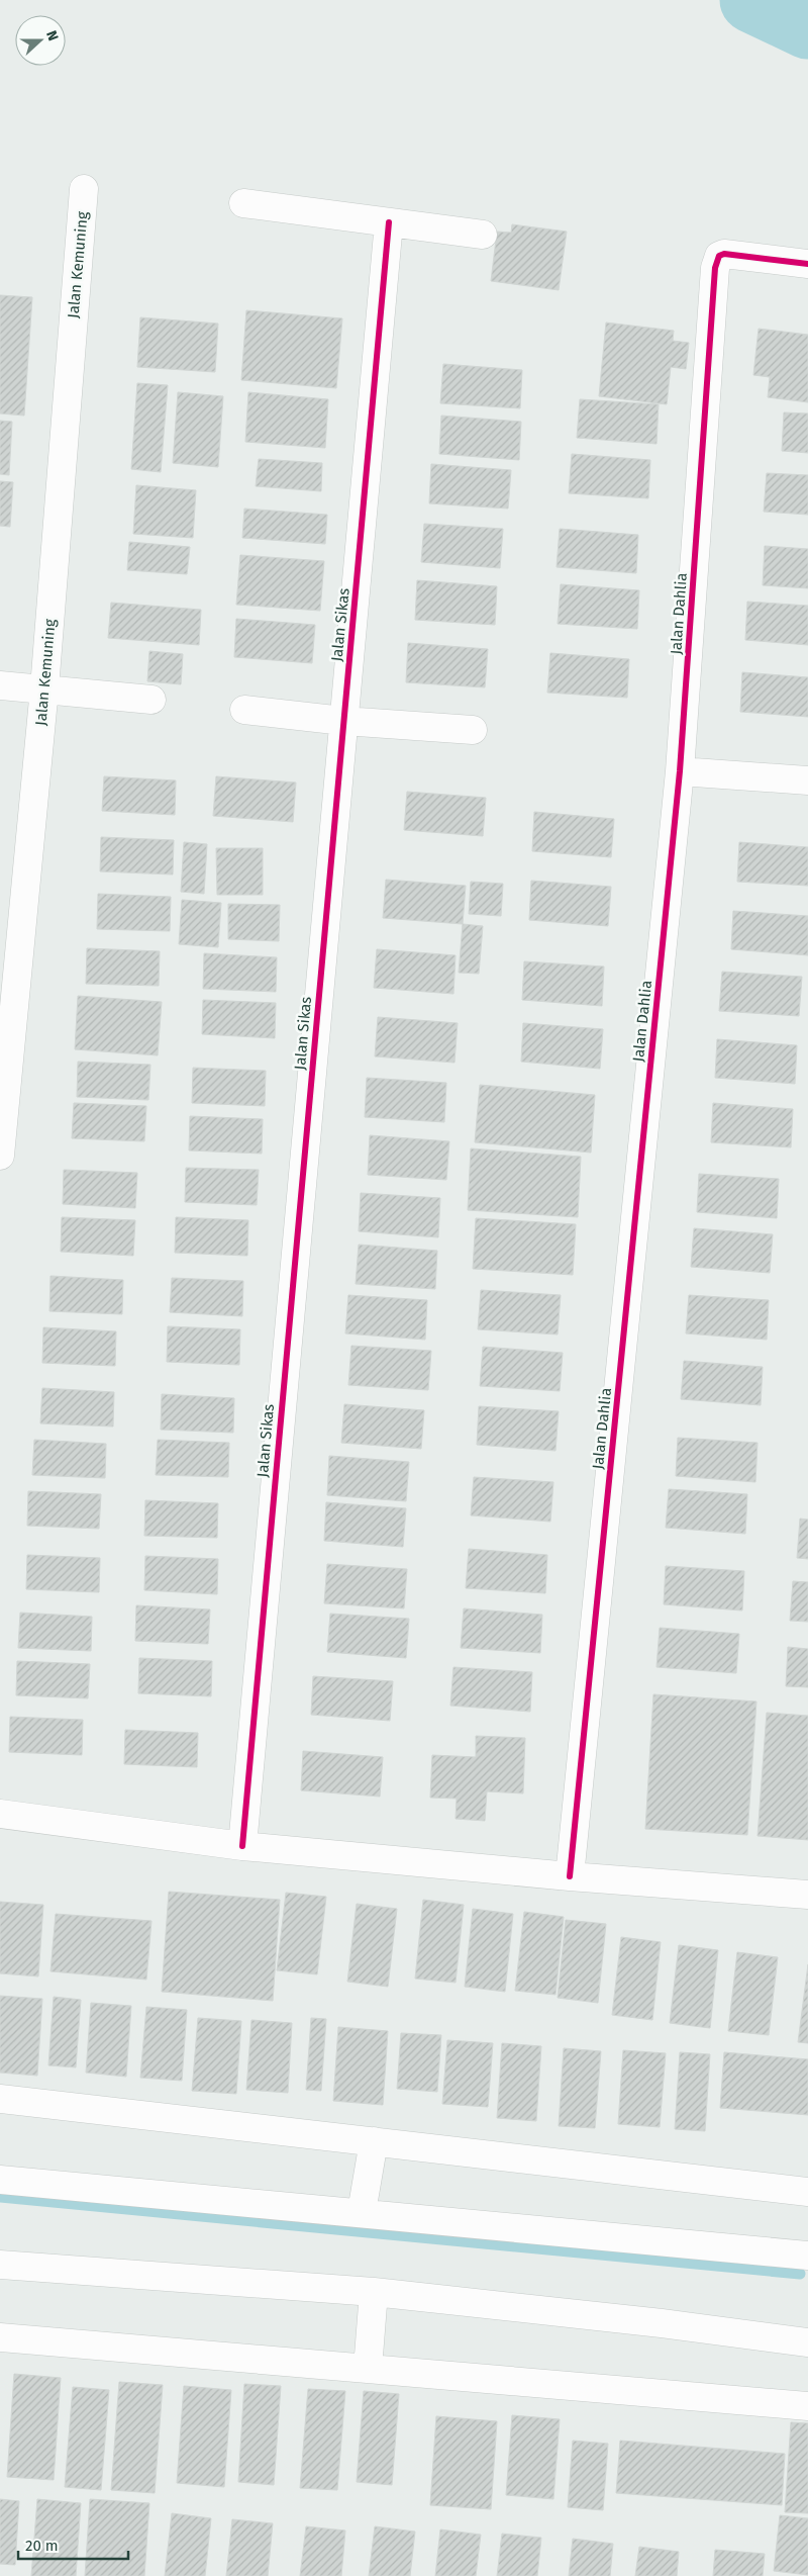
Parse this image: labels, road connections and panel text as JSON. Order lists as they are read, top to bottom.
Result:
{
  "streets": {
    "street": ["Jalan Kemuning", "Jalan Dahlia", "Jalan Sikas"]
  },
  "scale_bar": "20 m",
  "north": "right"
}
